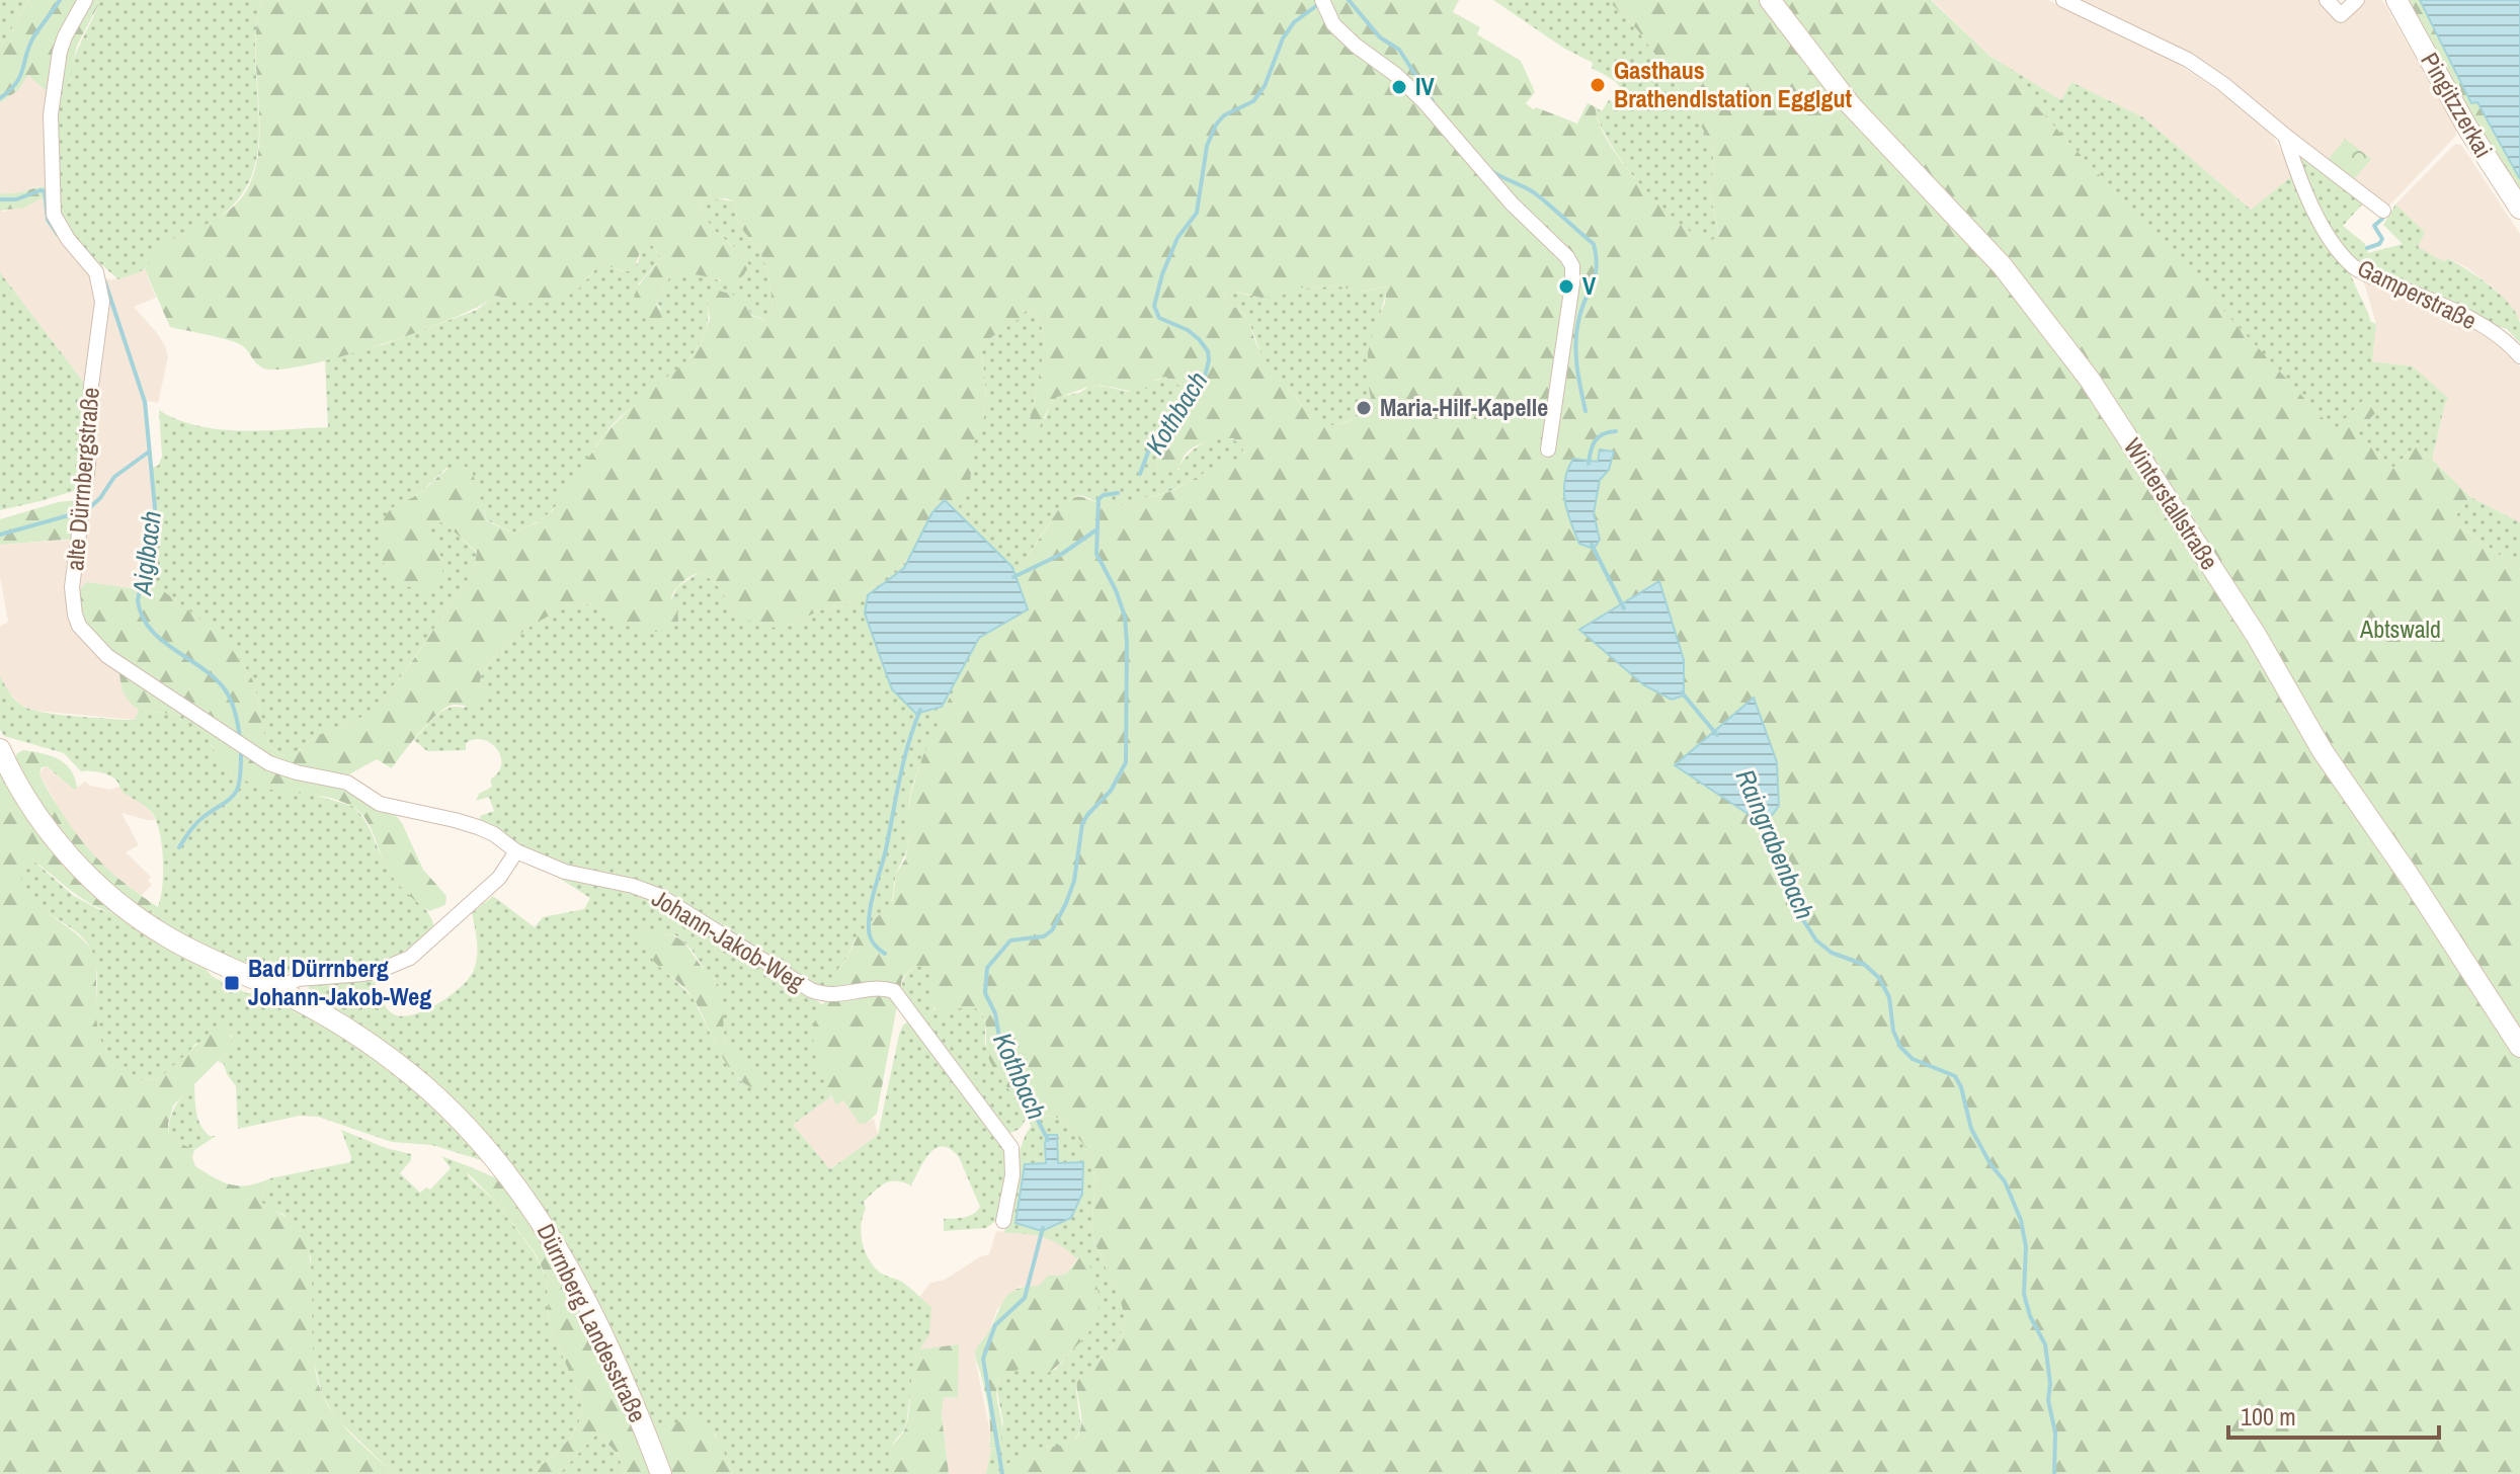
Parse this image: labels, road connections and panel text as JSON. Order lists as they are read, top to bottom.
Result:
{
  "streets": {
    "street": [
      "Pingitzzerkai",
      "Gamperstraße",
      "alte Dürrnbergstraße",
      "Winterstallstraße",
      "Johann-Jakob-Weg",
      "Dürrnberg Landesstraße"
    ]
  },
  "crossings": [
    ["alte Dürrnbergstraße", "Johann-Jakob-Weg"]
  ],
  "water": ["Kothbach", "Aiglbach", "Raingrabenbach"],
  "parks": ["Abtswald"],
  "places": {
    "other": [
      "Gasthaus Brathendlstation Egglgut",
      "IV",
      "V",
      "Maria-Hilf-Kapelle"
    ],
    "transit": ["Bad Dürrnberg Johann-Jakob-Weg"]
  },
  "scale_bar": "100 m"
}
